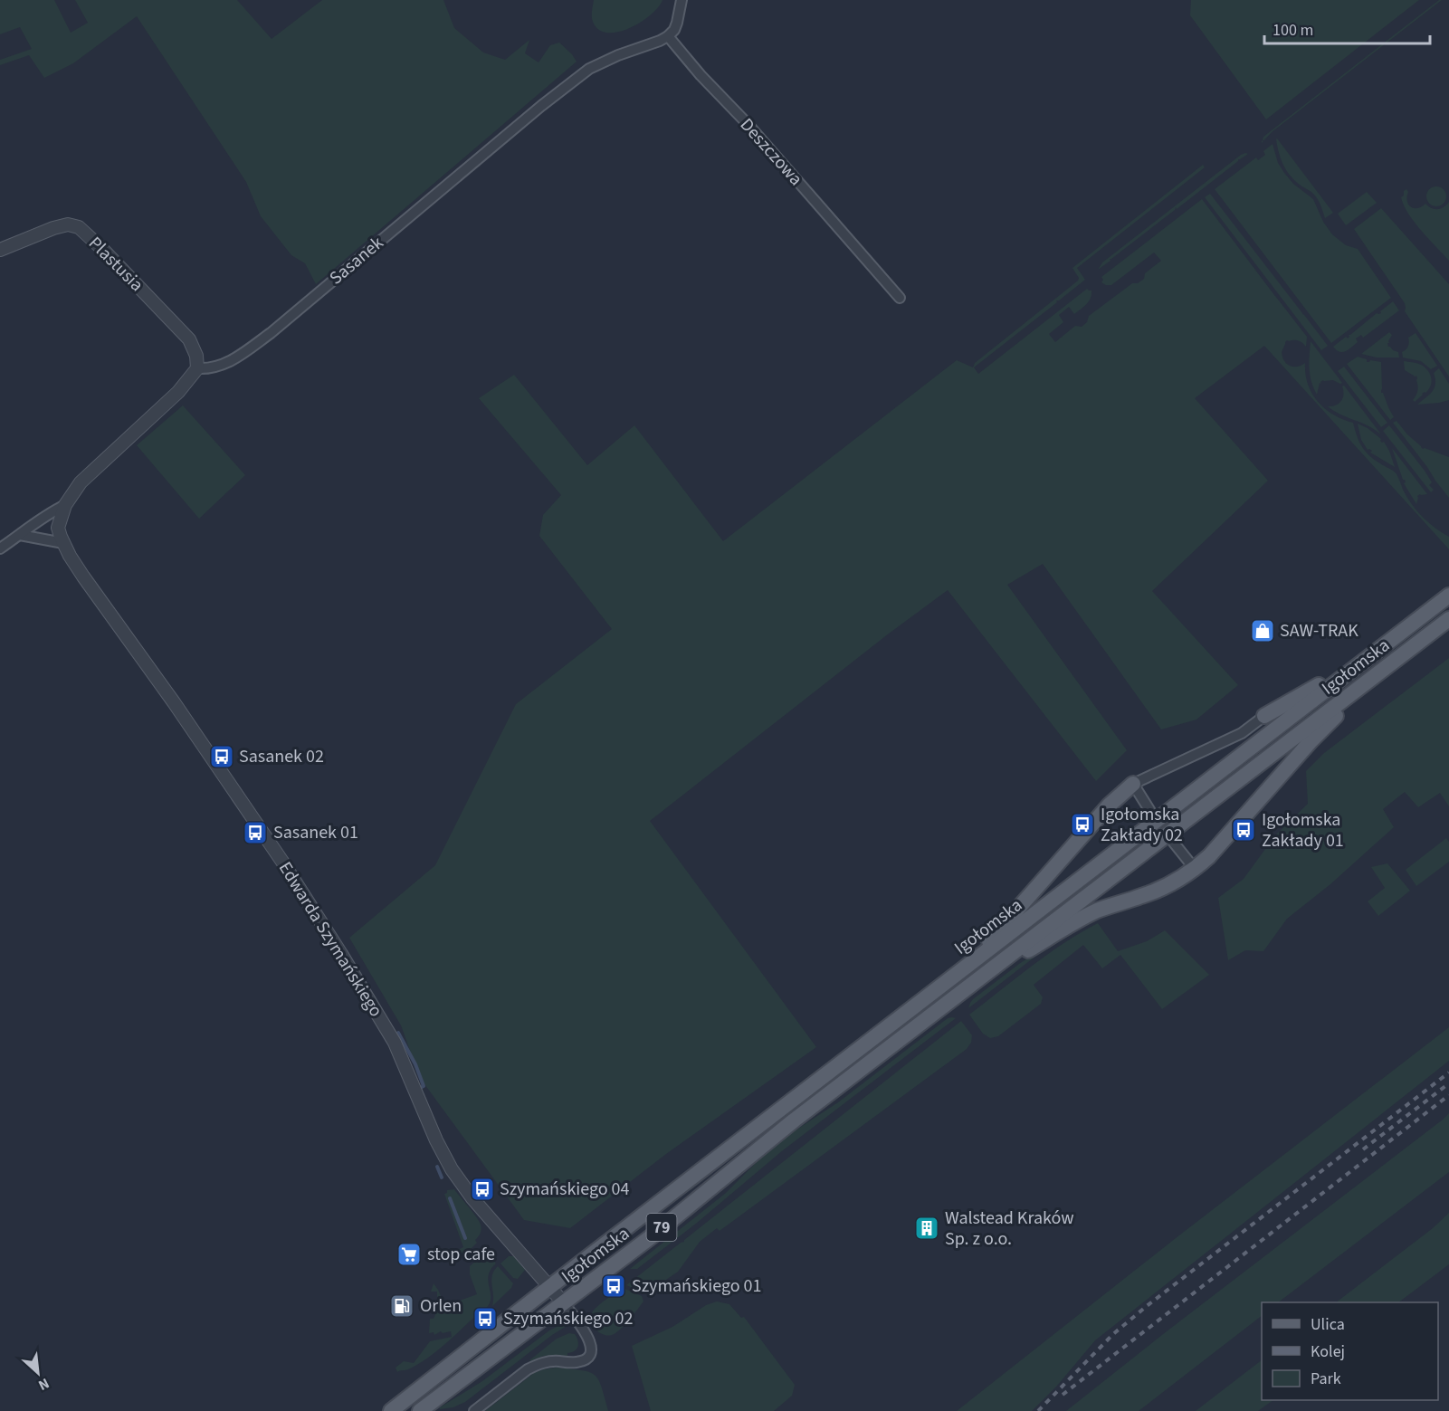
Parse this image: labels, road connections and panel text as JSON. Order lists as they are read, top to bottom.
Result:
{
  "streets": {
    "main road": ["Igołomska", "79"],
    "street": [
      "Deszczowa",
      "Sasanek",
      "Plastusia",
      "Edwarda Szymańskiego"
    ]
  },
  "crossings": [
    ["Deszczowa", "Sasanek"],
    ["Sasanek", "Plastusia"],
    ["Igołomska", "Edwarda Szymańskiego"]
  ],
  "places": {
    "shop": ["SAW-TRAK"],
    "bus stop": [
      "Sasanek 02",
      "Igołomska Zakłady 02",
      "Igołomska Zakłady 01",
      "Sasanek 01",
      "Szymańskiego 04",
      "Szymańskiego 01",
      "Szymańskiego 02"
    ],
    "building": ["Walstead Kraków Sp. z o.o."],
    "supermarket": ["stop cafe"],
    "fuel station": ["Orlen"]
  },
  "legend": ["Ulica", "Kolej", "Park"],
  "scale_bar": "100 m",
  "north": "bottom right"
}
